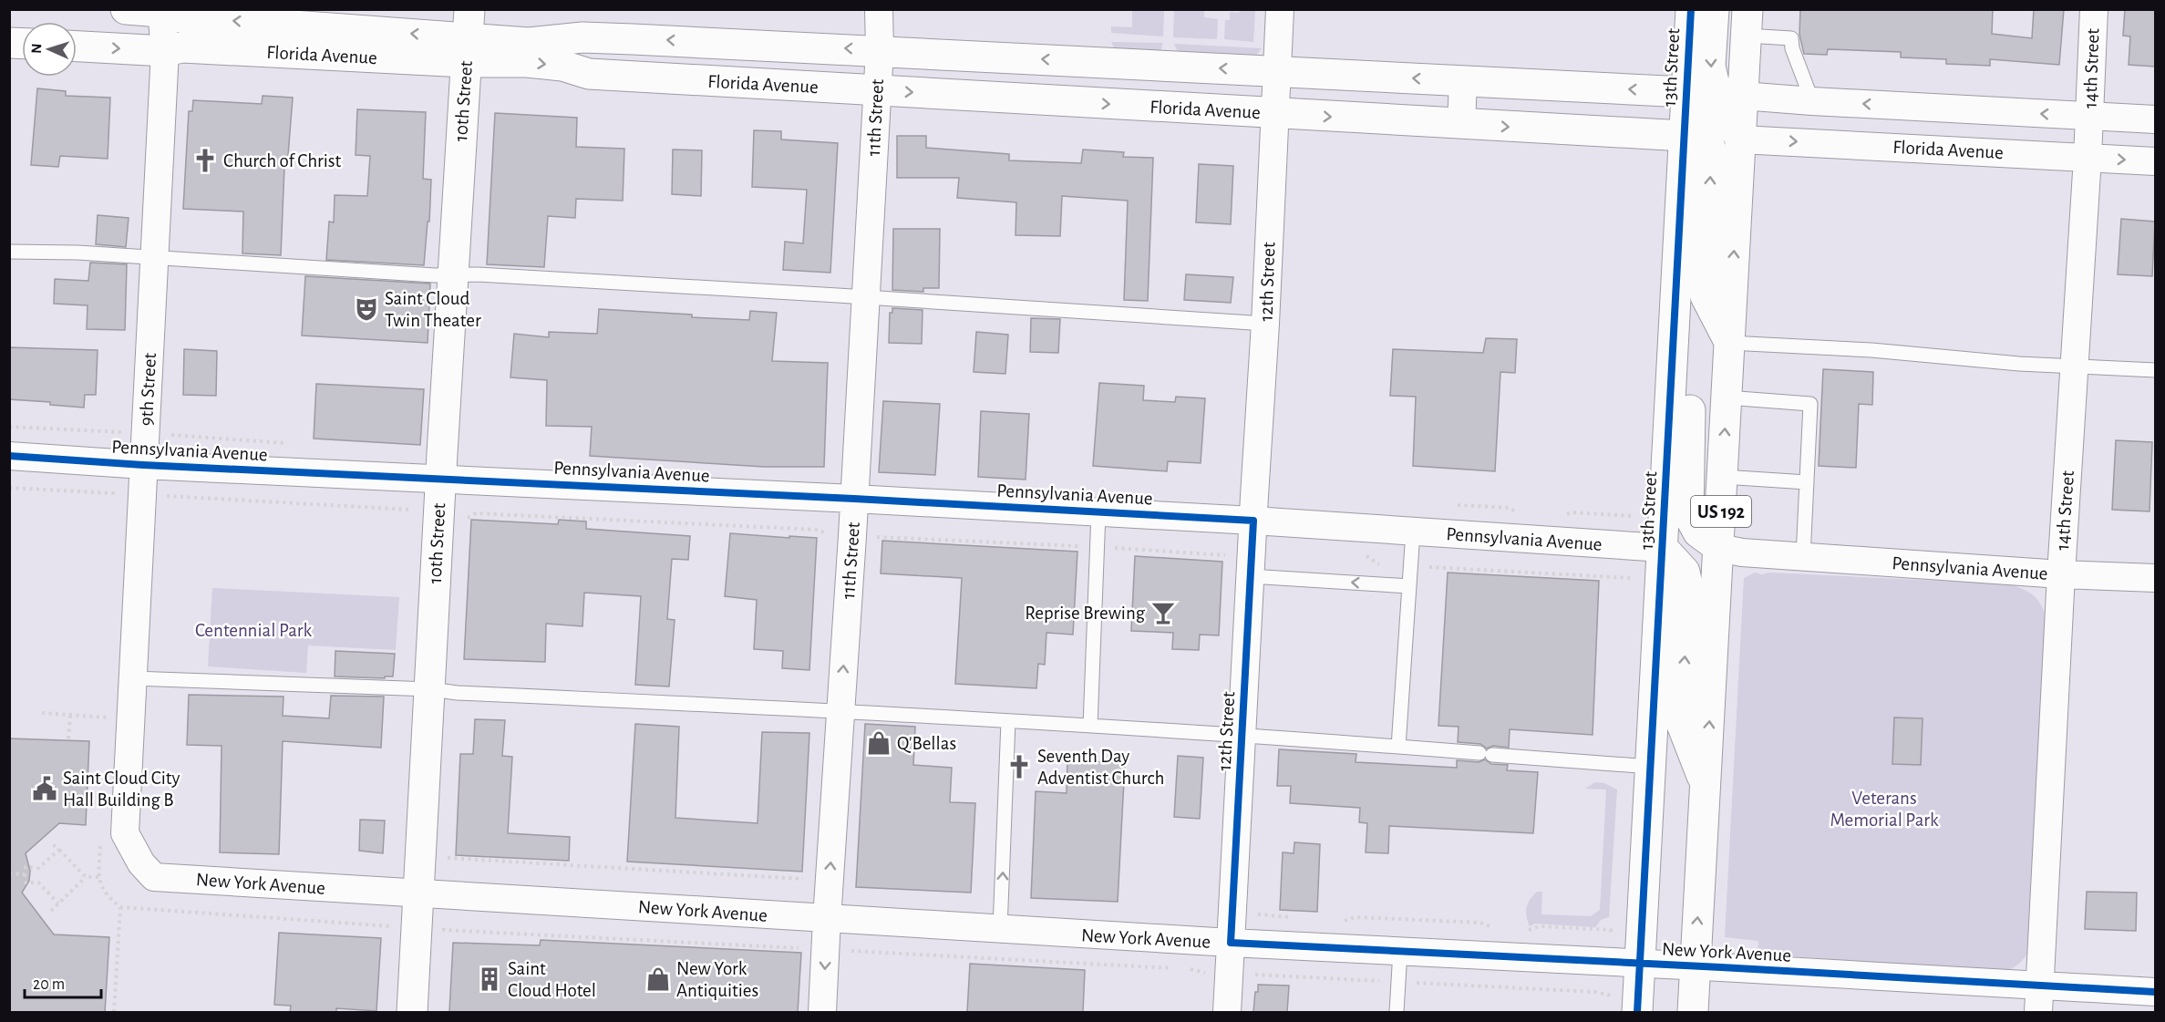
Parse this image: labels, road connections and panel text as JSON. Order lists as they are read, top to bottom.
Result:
{
  "streets": {
    "main road": [
      "Florida Avenue",
      "13th Street",
      "10th Street",
      "US 192"
    ],
    "street": [
      "14th Street",
      "11th Street",
      "12th Street",
      "9th Street",
      "Pennsylvania Avenue",
      "New York Avenue"
    ]
  },
  "crossings": [
    ["Florida Avenue", "13th Street"],
    ["Florida Avenue", "14th Street"],
    ["Florida Avenue", "10th Street"],
    ["Florida Avenue", "11th Street"],
    ["Florida Avenue", "12th Street"],
    ["Florida Avenue", "9th Street"],
    ["Florida Avenue", "US 192"],
    ["13th Street", "Pennsylvania Avenue"],
    ["13th Street", "New York Avenue"],
    ["14th Street", "Pennsylvania Avenue"],
    ["14th Street", "New York Avenue"],
    ["10th Street", "Pennsylvania Avenue"],
    ["10th Street", "New York Avenue"],
    ["11th Street", "Pennsylvania Avenue"],
    ["11th Street", "New York Avenue"],
    ["12th Street", "Pennsylvania Avenue"],
    ["12th Street", "New York Avenue"],
    ["9th Street", "Pennsylvania Avenue"],
    ["9th Street", "New York Avenue"],
    ["Pennsylvania Avenue", "US 192"],
    ["US 192", "New York Avenue"]
  ],
  "parks": ["Centennial Park", "Veterans Memorial Park"],
  "places": {
    "church": ["Church of Christ", "Seventh Day Adventist Church"],
    "theatre": ["Saint Cloud Twin Theater"],
    "bar": ["Reprise Brewing"],
    "shop": ["Q'Bellas", "New York Antiquities"],
    "public building": ["Saint Cloud City Hall Building B"],
    "building": ["Saint Cloud Hotel"]
  },
  "scale_bar": "20 m",
  "north": "left"
}
